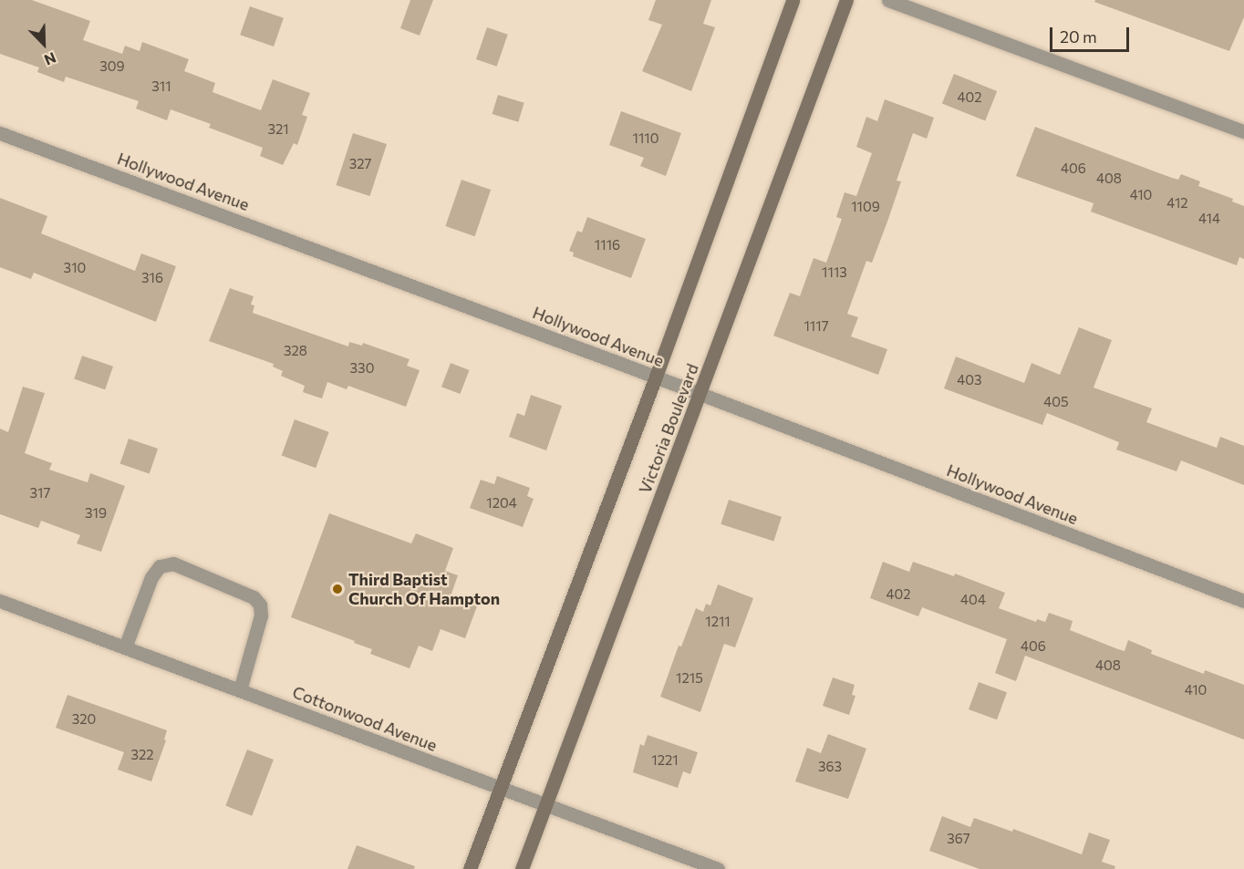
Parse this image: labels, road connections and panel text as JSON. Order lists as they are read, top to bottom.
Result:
{
  "streets": {
    "main road": ["Victoria Boulevard"],
    "street": ["Hollywood Avenue", "Cottonwood Avenue"]
  },
  "crossings": [
    ["Hollywood Avenue", "Victoria Boulevard"],
    ["Victoria Boulevard", "Cottonwood Avenue"]
  ],
  "places": ["Third Baptist Church Of Hampton"],
  "house_numbers": [
    "309",
    "311",
    "402",
    "321",
    "1110",
    "327",
    "406",
    "408",
    "410",
    "412",
    "1109",
    "414",
    "1116",
    "310",
    "1113",
    "316",
    "1117",
    "328",
    "330",
    "403",
    "405",
    "317",
    "1204",
    "319",
    "402",
    "404",
    "1211",
    "406",
    "408",
    "1215",
    "410",
    "320",
    "322",
    "1221",
    "363",
    "367"
  ],
  "scale_bar": "20 m",
  "north": "bottom right"
}
